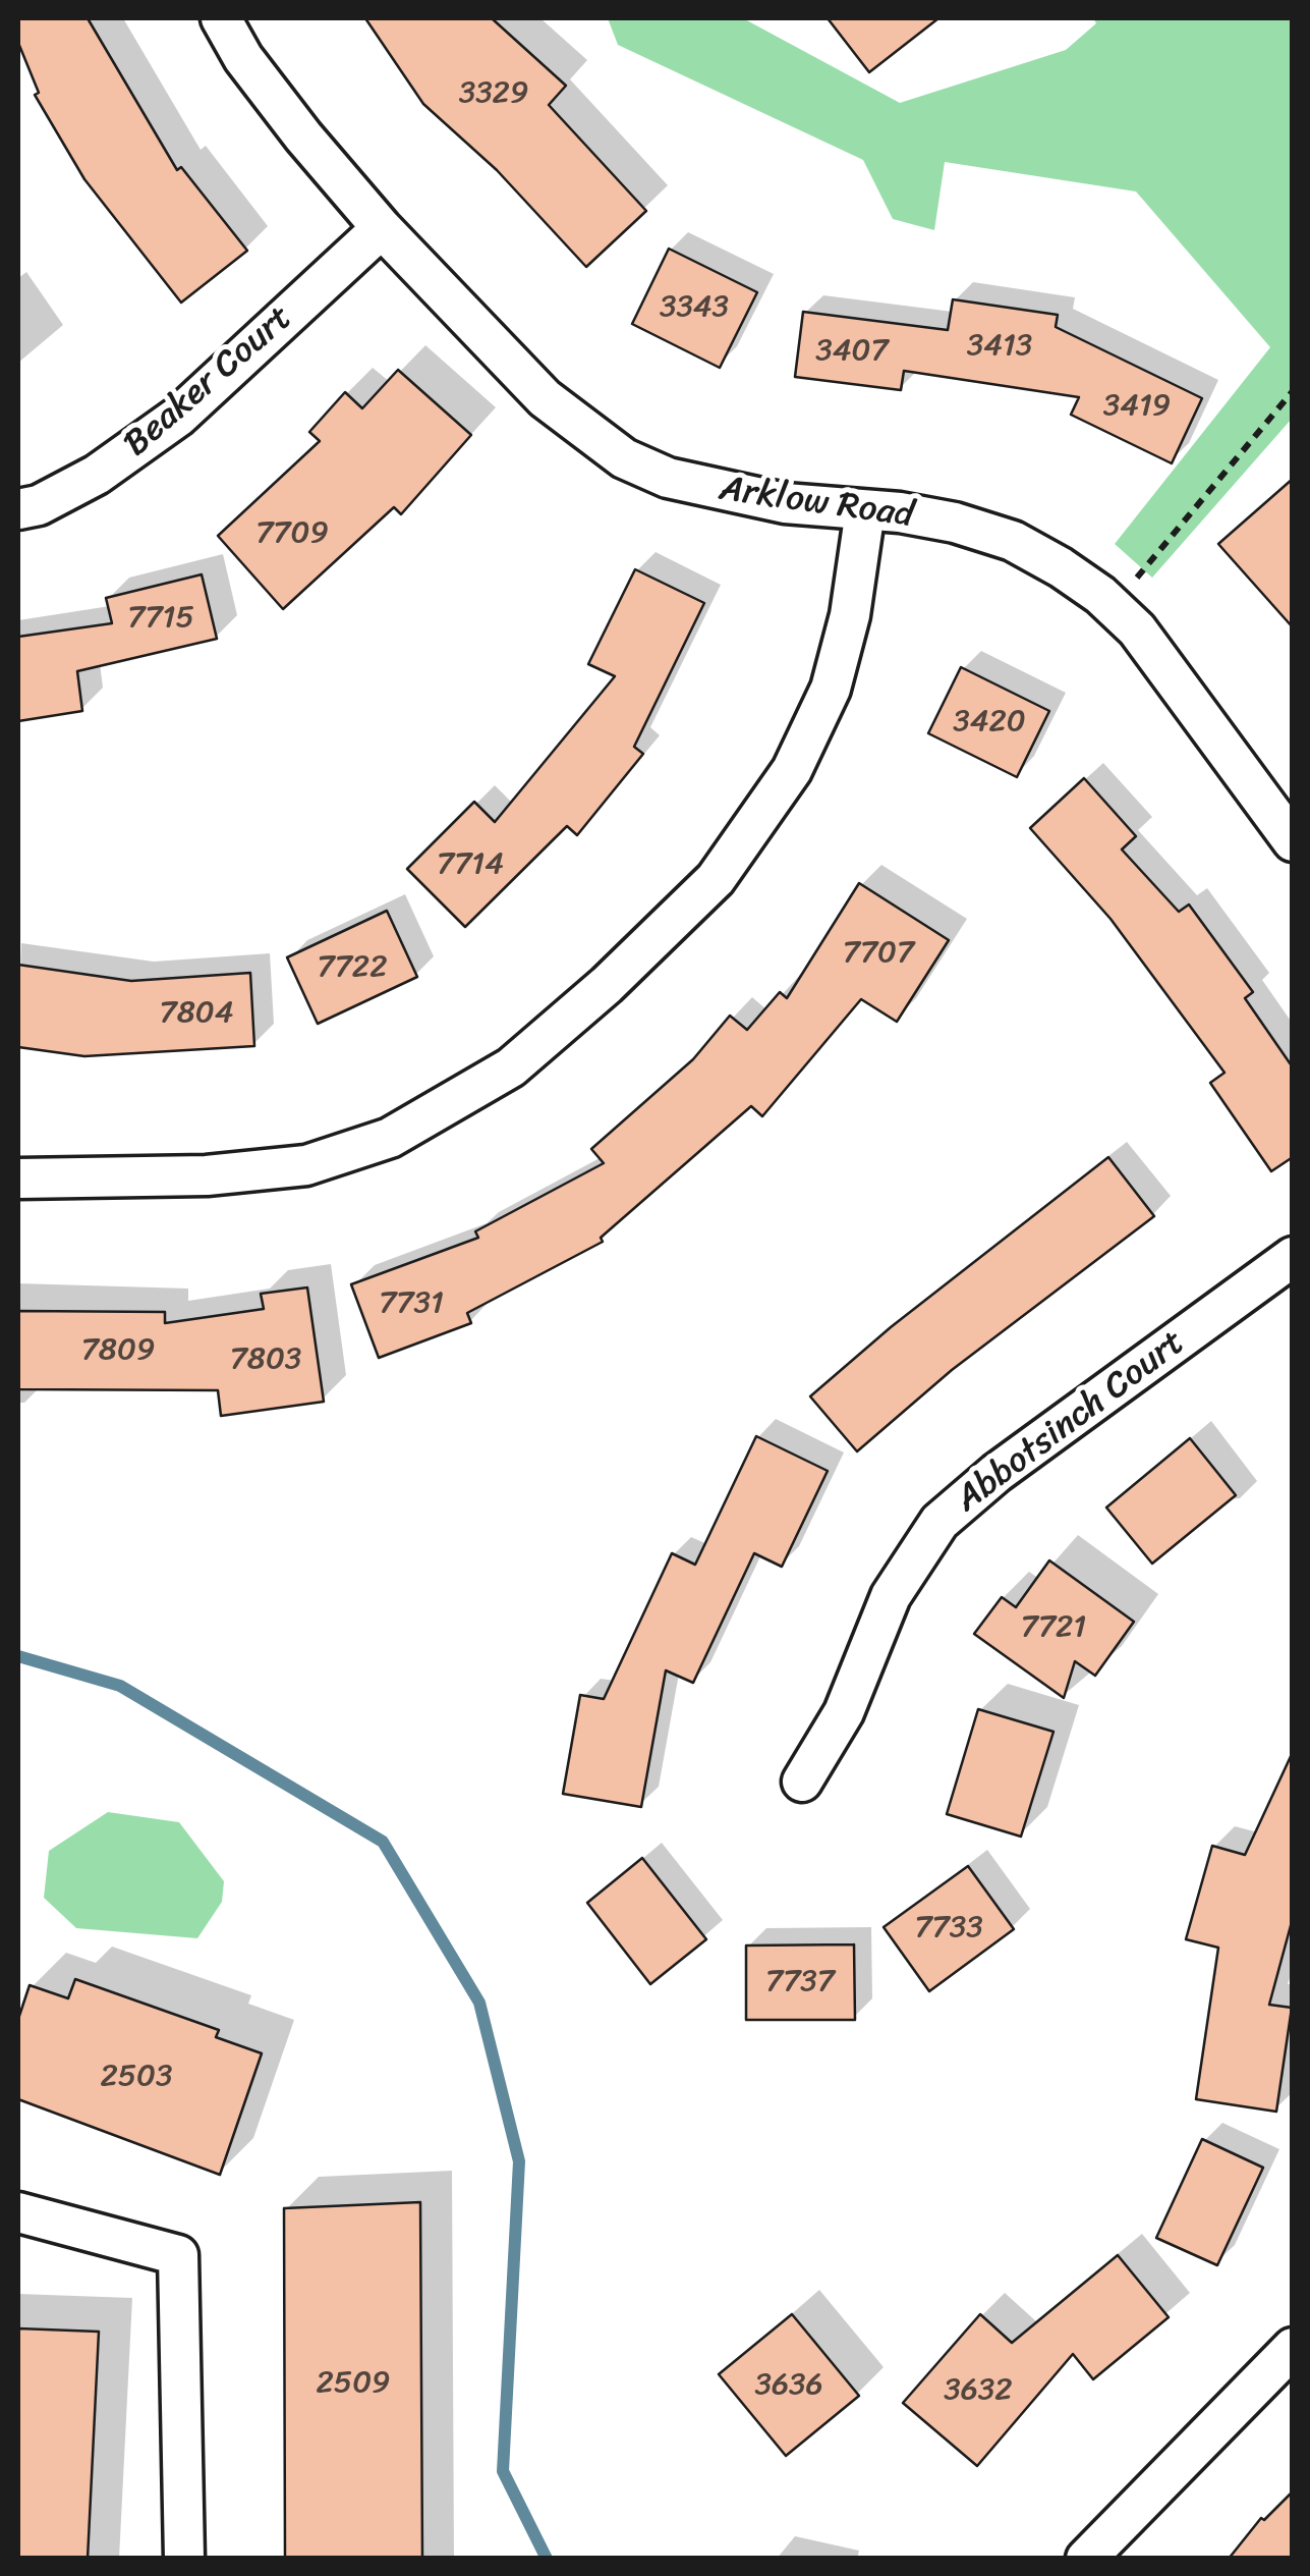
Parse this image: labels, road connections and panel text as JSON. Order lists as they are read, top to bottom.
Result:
{
  "streets": {
    "street": ["Beaker Court", "Arklow Road", "Abbotsinch Court"]
  },
  "crossings": [
    ["Beaker Court", "Arklow Road"]
  ],
  "house_numbers": [
    "3329",
    "3343",
    "3413",
    "3407",
    "3419",
    "7709",
    "7715",
    "3420",
    "7714",
    "7707",
    "7722",
    "7804",
    "7731",
    "7809",
    "7803",
    "7721",
    "7733",
    "7737",
    "2503",
    "2509",
    "3636",
    "3632"
  ]
}
